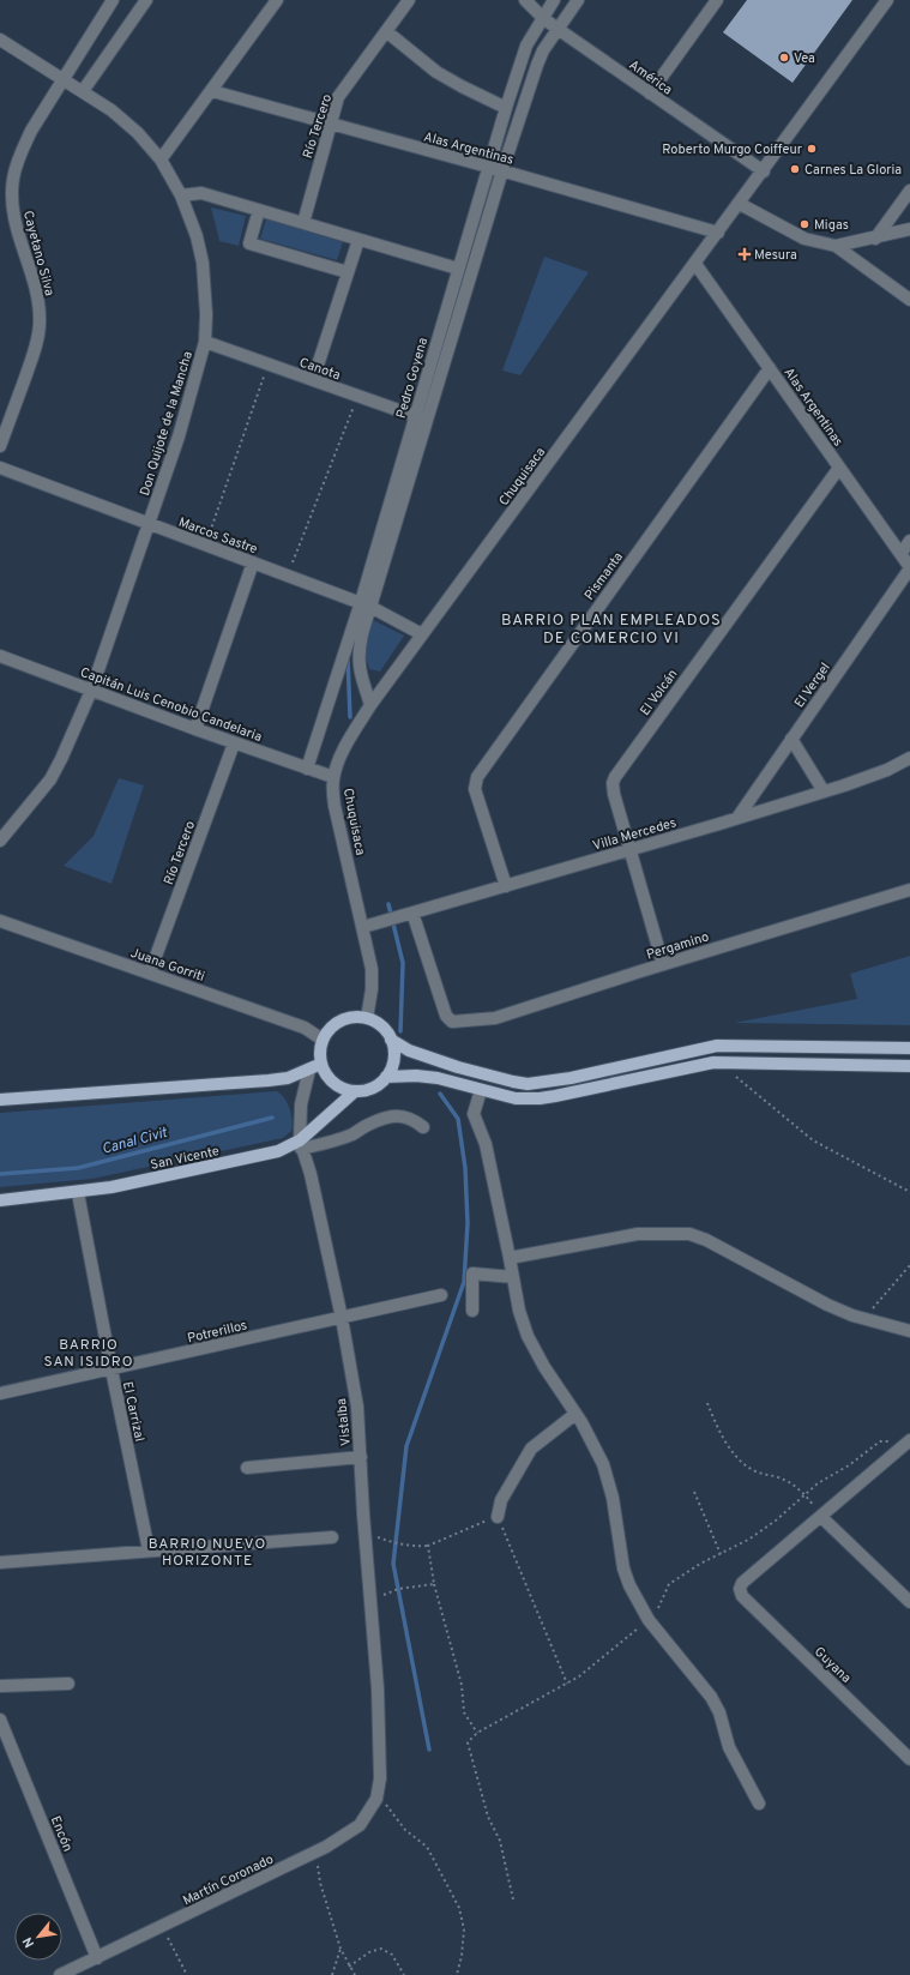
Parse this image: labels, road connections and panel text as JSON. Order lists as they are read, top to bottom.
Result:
{
  "streets": {
    "main road": ["San Vicente"],
    "street": [
      "América",
      "Río Tercero",
      "Alas Argentinas",
      "Cayetano Silva",
      "Canota",
      "Pedro Goyena",
      "Don Quijote de la Mancha",
      "Chuquisaca",
      "Marcos Sastre",
      "Pismanta",
      "El Vergel",
      "El Volcán",
      "Capitán Luis Cenobio Candelaria",
      "Villa Mercedes",
      "Pergamino",
      "Juana Gorriti",
      "Potrerillos",
      "El Carrizal",
      "Vistalba",
      "Guyana",
      "Encón",
      "Martín Coronado"
    ]
  },
  "crossings": [
    ["América", "Pedro Goyena"],
    ["América", "Chuquisaca"],
    ["Río Tercero", "Alas Argentinas"],
    ["Río Tercero", "Capitán Luis Cenobio Candelaria"],
    ["Río Tercero", "Juana Gorriti"],
    ["Alas Argentinas", "Pedro Goyena"],
    ["Alas Argentinas", "Chuquisaca"],
    ["Alas Argentinas", "Pismanta"],
    ["Alas Argentinas", "El Vergel"],
    ["Alas Argentinas", "El Volcán"],
    ["Cayetano Silva", "Don Quijote de la Mancha"],
    ["Canota", "Pedro Goyena"],
    ["Canota", "Don Quijote de la Mancha"],
    ["Pedro Goyena", "Chuquisaca"],
    ["Pedro Goyena", "Marcos Sastre"],
    ["Pedro Goyena", "Capitán Luis Cenobio Candelaria"],
    ["Don Quijote de la Mancha", "Marcos Sastre"],
    ["Don Quijote de la Mancha", "Capitán Luis Cenobio Candelaria"],
    ["Chuquisaca", "Marcos Sastre"],
    ["Chuquisaca", "Capitán Luis Cenobio Candelaria"],
    ["Chuquisaca", "Villa Mercedes"],
    ["Chuquisaca", "Juana Gorriti"],
    ["Chuquisaca", "San Vicente"],
    ["Pismanta", "Villa Mercedes"],
    ["El Vergel", "Villa Mercedes"],
    ["El Volcán", "Villa Mercedes"],
    ["El Volcán", "Pergamino"],
    ["Villa Mercedes", "Pergamino"],
    ["Juana Gorriti", "San Vicente"],
    ["San Vicente", "El Carrizal"],
    ["San Vicente", "Vistalba"],
    ["Potrerillos", "El Carrizal"],
    ["Potrerillos", "Vistalba"],
    ["Vistalba", "Martín Coronado"],
    ["Encón", "Martín Coronado"]
  ],
  "districts": ["BARRIO PLAN EMPLEADOS DE COMERCIO VI", "BARRIO SAN ISIDRO", "BARRIO NUEVO HORIZONTE"],
  "water": ["Canal Civit"],
  "places": {
    "other": [
      "Vea",
      "Roberto Murgo Coiffeur",
      "Carnes La Gloria",
      "Migas"
    ],
    "health": ["Mesura"]
  },
  "north": "bottom left"
}
